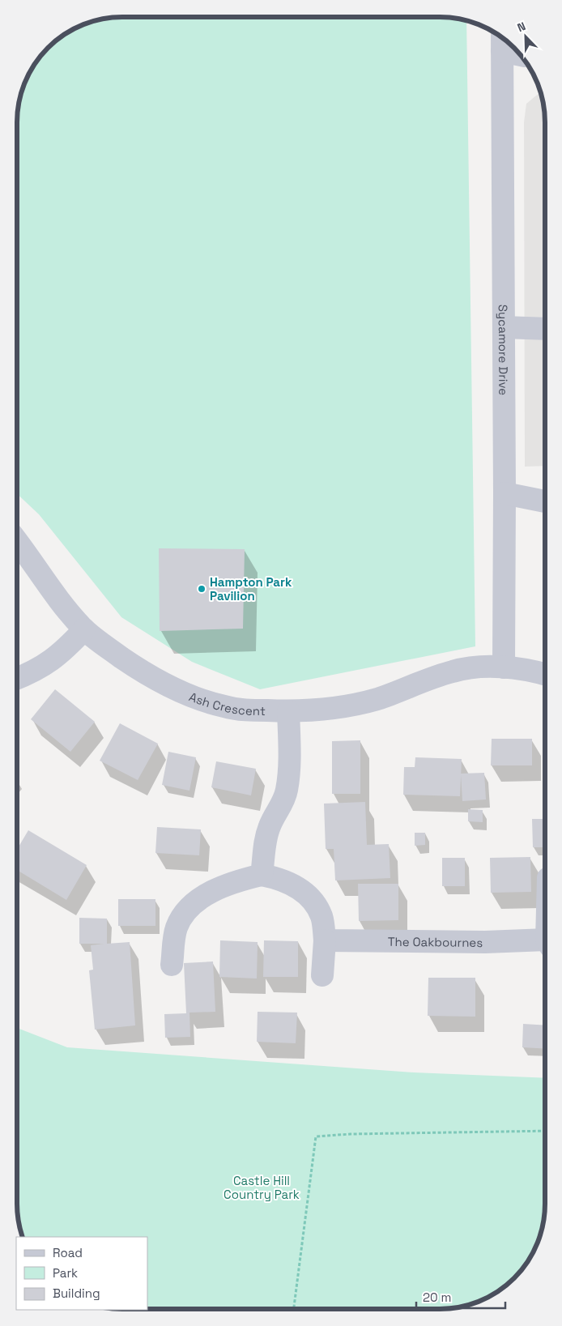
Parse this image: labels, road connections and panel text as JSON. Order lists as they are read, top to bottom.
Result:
{
  "streets": {
    "street": ["Sycamore Drive", "Ash Crescent", "The Oakbournes"]
  },
  "crossings": [
    ["Sycamore Drive", "Ash Crescent"]
  ],
  "parks": ["Castle Hill Country Park"],
  "places": ["Hampton Park Pavilion"],
  "legend": ["Road", "Park", "Building"],
  "scale_bar": "20 m",
  "north": "top left"
}
